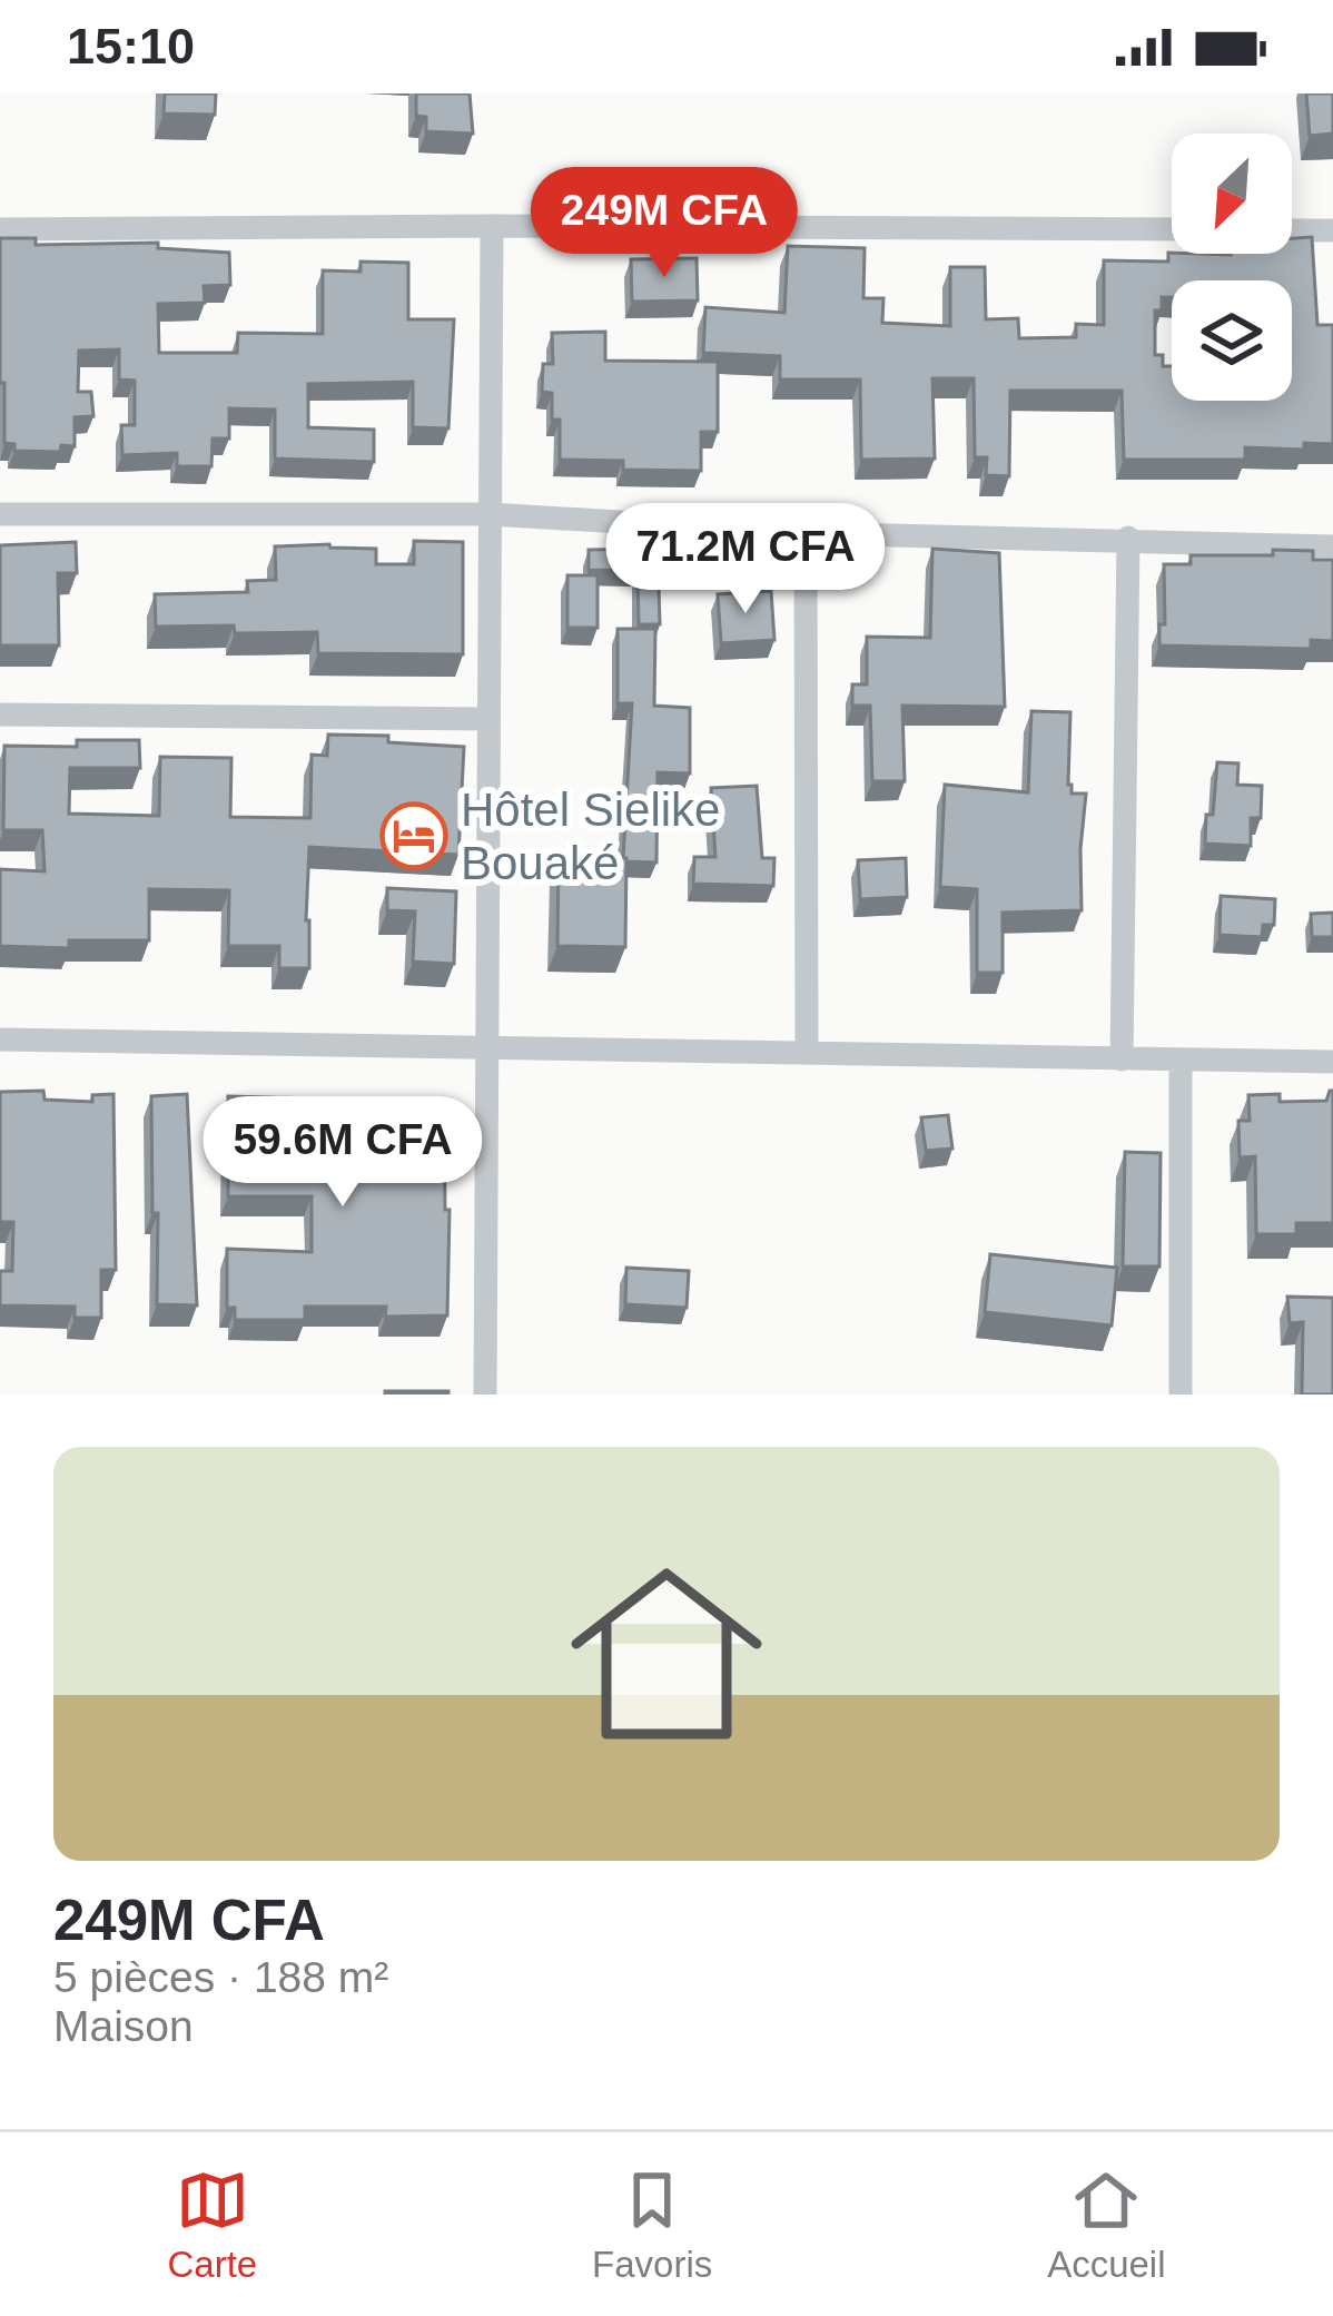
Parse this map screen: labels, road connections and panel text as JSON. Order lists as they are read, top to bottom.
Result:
{
  "places": {
    "hotel": ["Hôtel Sielike Bouaké"]
  },
  "north": "bottom left",
  "page": {
    "status": "15:10",
    "price": ["249M CFA", "71.2M CFA", "59.6M CFA"],
    "list": [
      {
        "name": "249M CFA",
        "note": "5 pièces · 188 m² · Maison"
      }
    ],
    "tabs": ["Carte", "Favoris", "Accueil"]
  }
}
